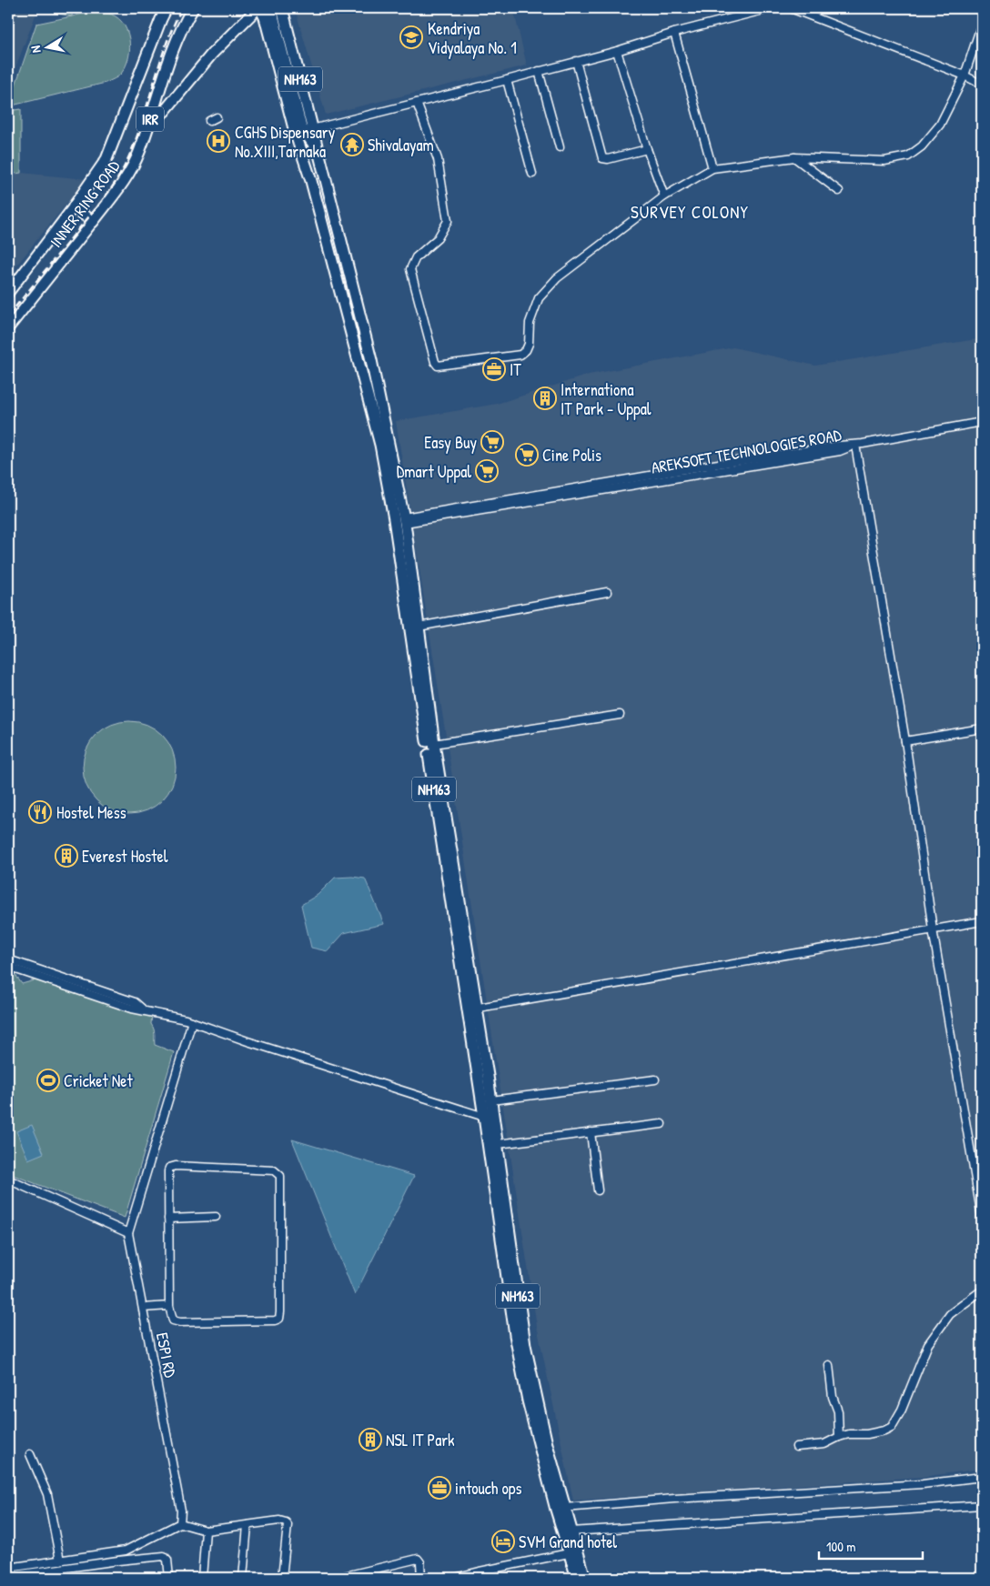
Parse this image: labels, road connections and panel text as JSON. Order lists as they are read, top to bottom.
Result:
{
  "streets": {
    "highway": ["NH163", "IRR", "INNER RING ROAD"],
    "street": ["AREKSOFT TECHNOLOGIES ROAD", "ESPI RD"]
  },
  "crossings": [
    ["NH163", "AREKSOFT TECHNOLOGIES ROAD"]
  ],
  "districts": ["SURVEY COLONY"],
  "places": {
    "school or university": ["Kendriya Vidyalaya No. 1"],
    "hospital": ["CGHS Dispensary No.XIII,Tarnaka"],
    "temple": ["Shivalayam"],
    "office": ["IT", "intouch ops"],
    "building": ["Internationa IT Park - Uppal", "Everest Hostel", "NSL IT Park"],
    "supermarket": ["Easy Buy", "Cine Polis", "Dmart Uppal"],
    "restaurant": ["Hostel Mess"],
    "sports": ["Cricket Net"],
    "hotel": ["SVM Grand hotel"]
  },
  "scale_bar": "100 m",
  "north": "left"
}
